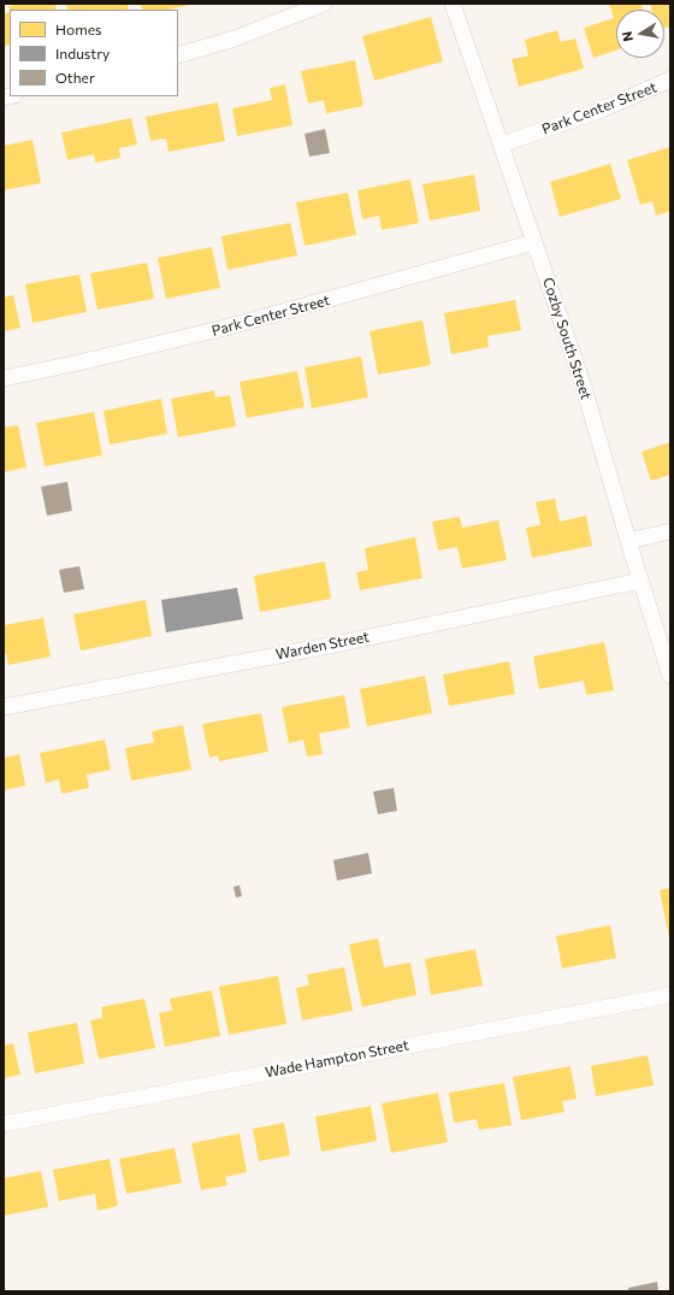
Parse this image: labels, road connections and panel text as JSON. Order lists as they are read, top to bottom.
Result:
{
  "streets": {
    "street": [
      "Park Center Street",
      "Cozby South Street",
      "Warden Street",
      "Wade Hampton Street"
    ]
  },
  "crossings": [
    ["Park Center Street", "Cozby South Street"],
    ["Cozby South Street", "Warden Street"]
  ],
  "legend": ["Homes", "Industry", "Other"],
  "north": "left"
}
